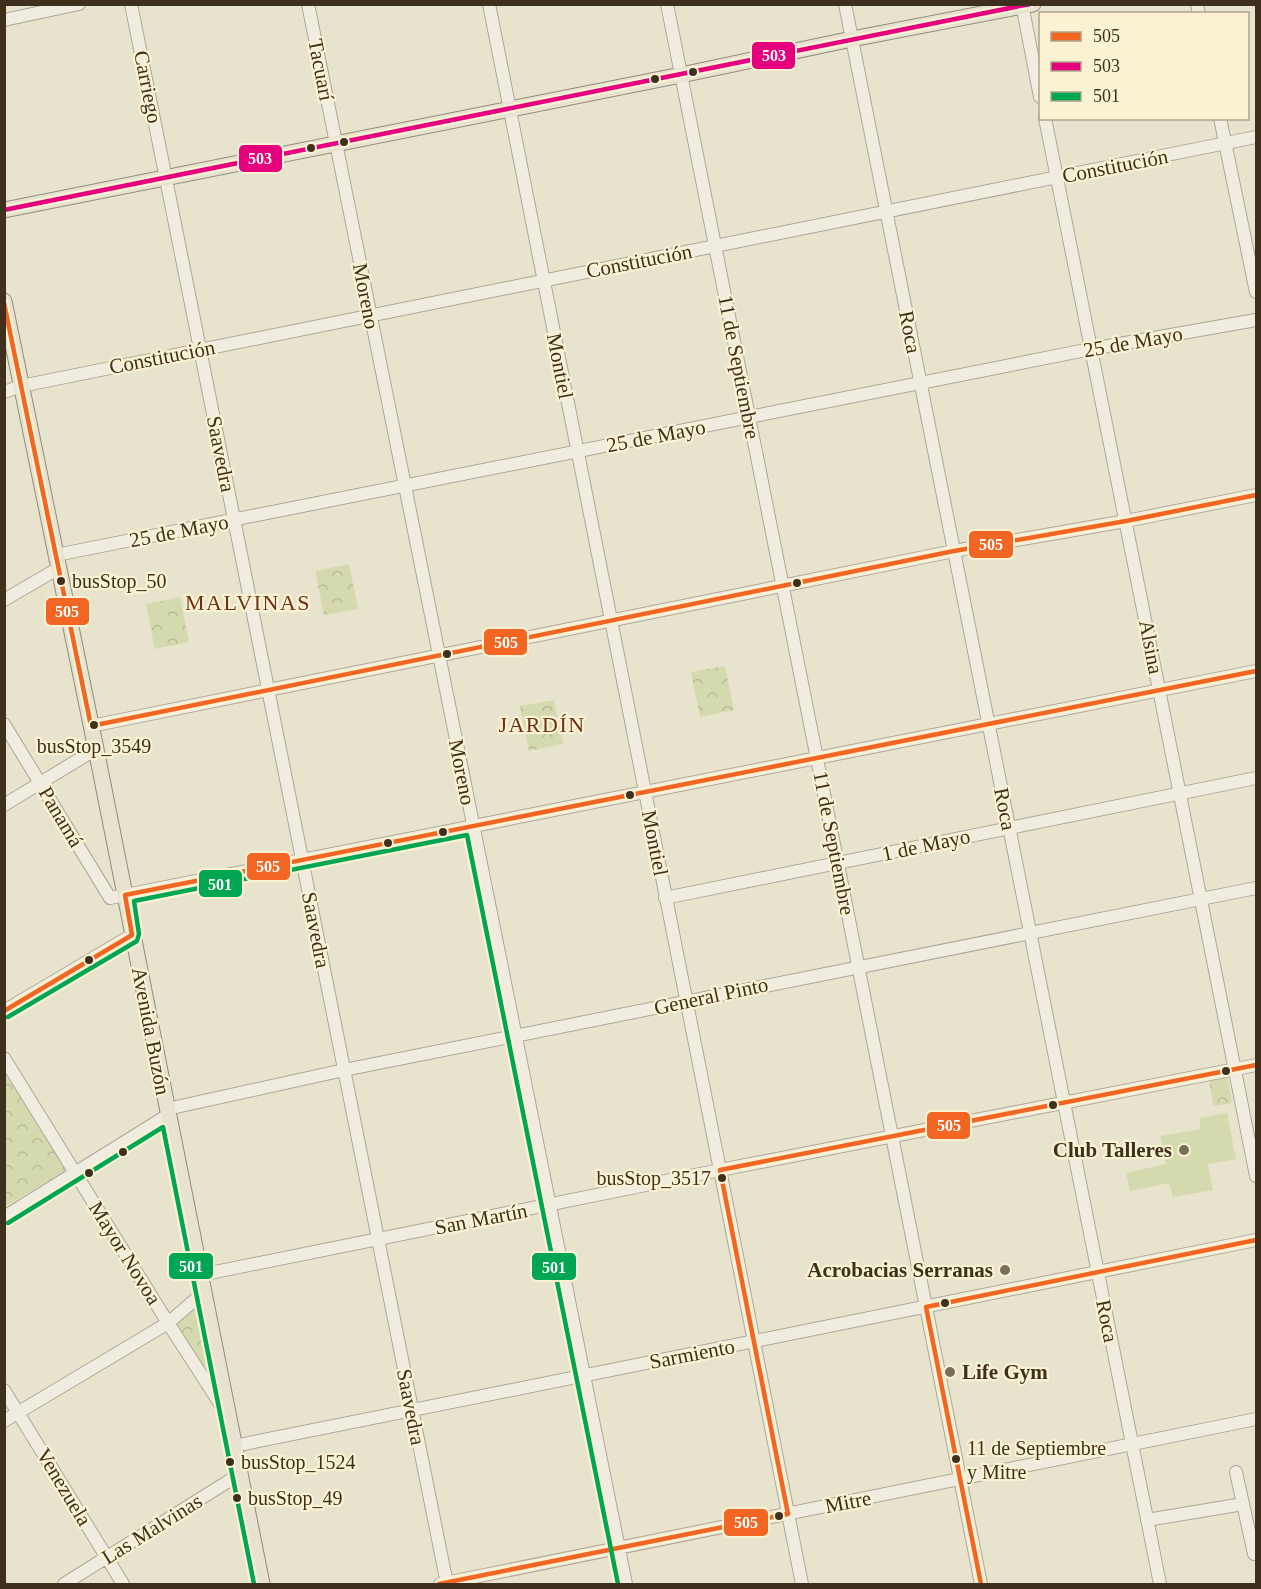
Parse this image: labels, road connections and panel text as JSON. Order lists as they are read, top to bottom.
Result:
{
  "streets": {
    "main road": ["Avenida Buzón"],
    "street": [
      "Tacuarí",
      "Carriego",
      "Constitución",
      "Moreno",
      "Roca",
      "25 de Mayo",
      "Montiel",
      "11 de Septiembre",
      "Saavedra",
      "Alsina",
      "Panamá",
      "1 de Mayo",
      "General Pinto",
      "San Martín",
      "Mayor Novoa",
      "Sarmiento",
      "Venezuela",
      "Mitre",
      "Las Malvinas"
    ]
  },
  "crossings": [
    ["Tacuarí", "Moreno"],
    ["Carriego", "Saavedra"],
    ["Constitución", "Moreno"],
    ["Constitución", "Roca"],
    ["Constitución", "Montiel"],
    ["Constitución", "11 de Septiembre"],
    ["Constitución", "Saavedra"],
    ["Constitución", "Alsina"],
    ["Constitución", "Avenida Buzón"],
    ["Moreno", "25 de Mayo"],
    ["Moreno", "General Pinto"],
    ["Moreno", "San Martín"],
    ["Moreno", "Sarmiento"],
    ["Moreno", "Mitre"],
    ["Roca", "25 de Mayo"],
    ["Roca", "1 de Mayo"],
    ["Roca", "General Pinto"],
    ["Roca", "San Martín"],
    ["Roca", "Sarmiento"],
    ["Roca", "Mitre"],
    ["25 de Mayo", "Montiel"],
    ["25 de Mayo", "11 de Septiembre"],
    ["25 de Mayo", "Saavedra"],
    ["25 de Mayo", "Alsina"],
    ["25 de Mayo", "Avenida Buzón"],
    ["Montiel", "1 de Mayo"],
    ["Montiel", "General Pinto"],
    ["Montiel", "San Martín"],
    ["Montiel", "Sarmiento"],
    ["Montiel", "Mitre"],
    ["11 de Septiembre", "1 de Mayo"],
    ["11 de Septiembre", "General Pinto"],
    ["11 de Septiembre", "San Martín"],
    ["11 de Septiembre", "Sarmiento"],
    ["11 de Septiembre", "Mitre"],
    ["Saavedra", "General Pinto"],
    ["Saavedra", "San Martín"],
    ["Saavedra", "Sarmiento"],
    ["Saavedra", "Mitre"],
    ["Alsina", "1 de Mayo"],
    ["Alsina", "General Pinto"],
    ["Alsina", "San Martín"],
    ["Panamá", "Avenida Buzón"],
    ["General Pinto", "Avenida Buzón"],
    ["General Pinto", "Mayor Novoa"],
    ["Avenida Buzón", "San Martín"],
    ["Avenida Buzón", "Mayor Novoa"],
    ["Avenida Buzón", "Sarmiento"],
    ["Avenida Buzón", "Las Malvinas"],
    ["Venezuela", "Las Malvinas"]
  ],
  "districts": ["MALVINAS", "JARDÍN"],
  "places": [
    "busStop_50",
    "busStop_3549",
    "Club Talleres",
    "busStop_3517",
    "Acrobacias Serranas",
    "Life Gym",
    "11 de Septiembre y Mitre",
    "busStop_1524",
    "busStop_49"
  ],
  "lines": ["transit line 503", "transit line 505", "transit line 501"],
  "legend": ["505", "503", "501"]
}
